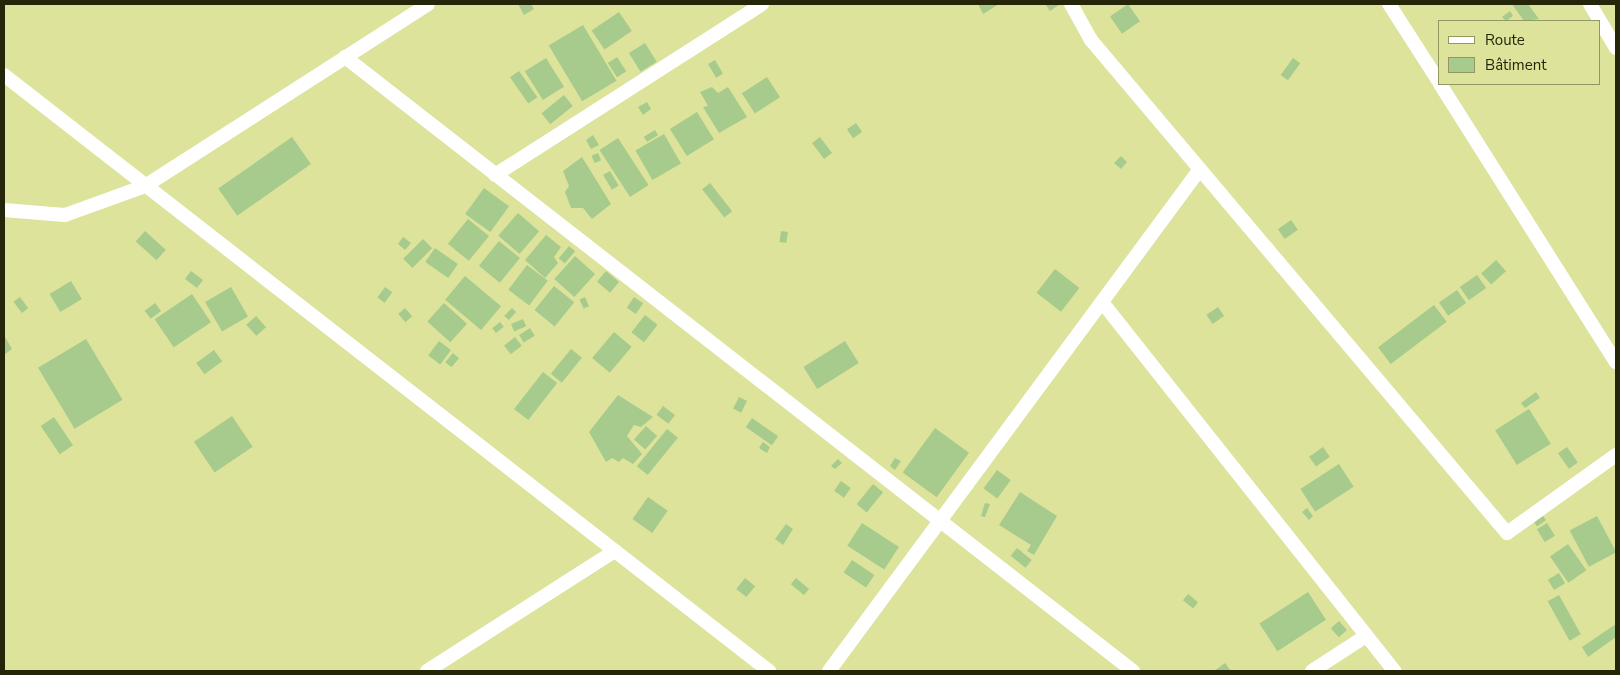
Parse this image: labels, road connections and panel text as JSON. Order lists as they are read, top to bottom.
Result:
{
  "legend": ["Route", "Bâtiment"]
}
